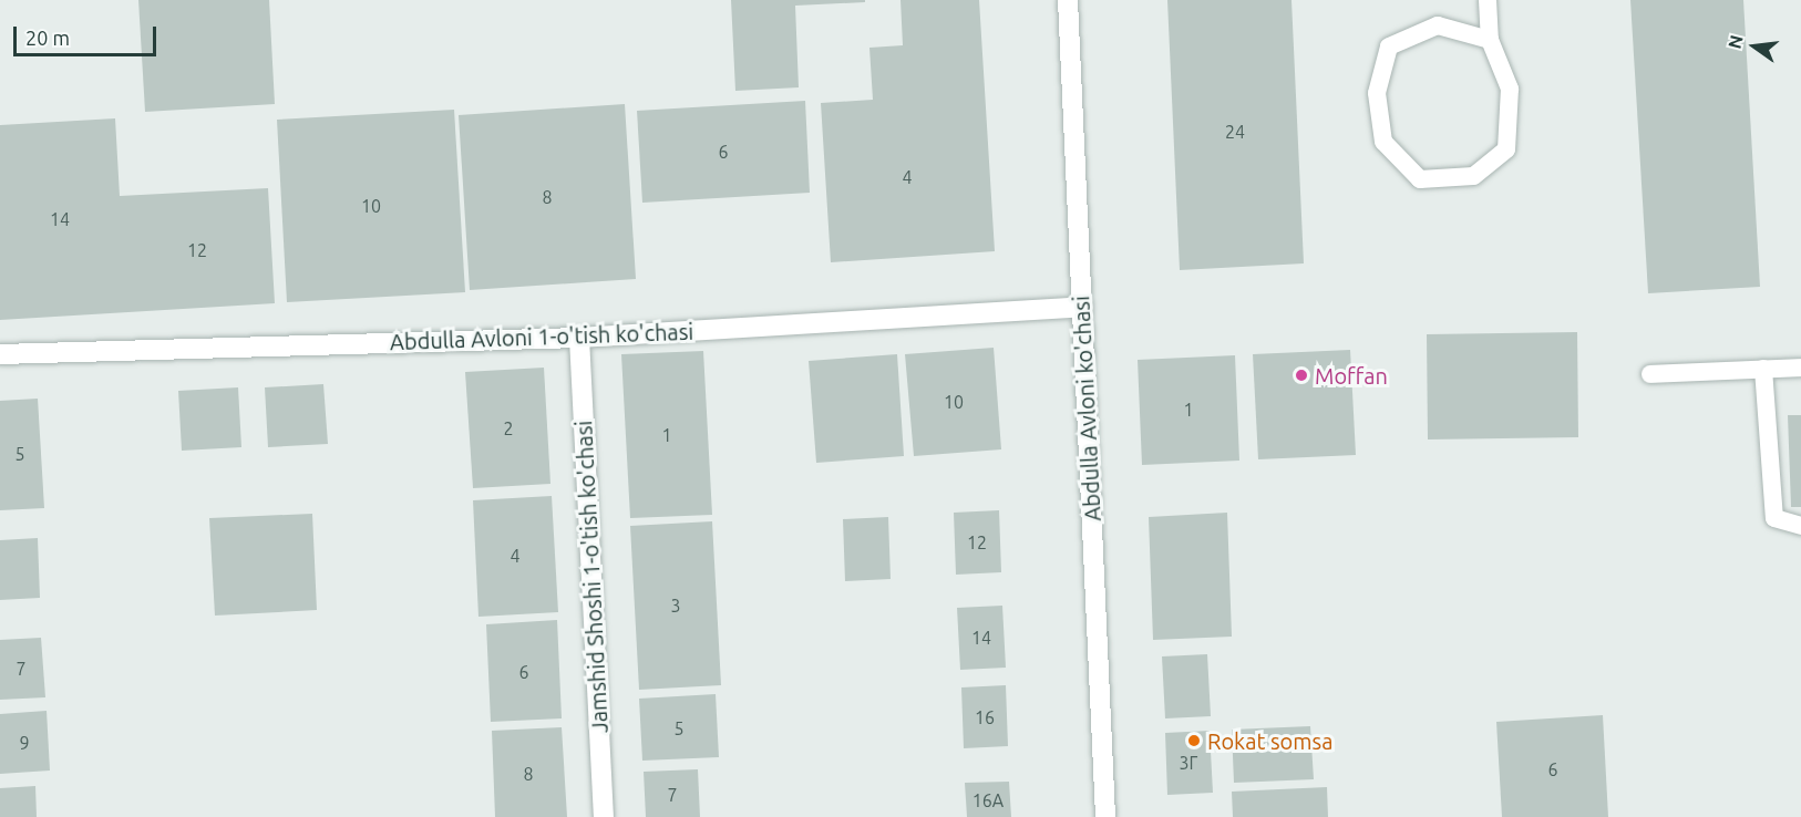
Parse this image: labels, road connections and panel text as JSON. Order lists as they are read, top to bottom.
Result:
{
  "streets": {
    "street": ["Abdulla Avloni 1-o'tish ko'chasi", "Abdulla Avloni ko'chasi", "Jamshid Shoshi 1-o'tish ko'chasi"]
  },
  "crossings": [
    ["Abdulla Avloni 1-o'tish ko'chasi", "Abdulla Avloni ko'chasi"],
    ["Abdulla Avloni 1-o'tish ko'chasi", "Jamshid Shoshi 1-o'tish ko'chasi"]
  ],
  "places": ["Moffan", "Rokat somsa"],
  "house_numbers": [
    "24",
    "6",
    "4",
    "8",
    "10",
    "14",
    "12",
    "10",
    "1",
    "2",
    "1",
    "5",
    "12",
    "4",
    "3",
    "14",
    "7",
    "6",
    "16",
    "5",
    "9",
    "3Г",
    "6",
    "8",
    "7",
    "16A"
  ],
  "scale_bar": "20 m",
  "north": "left"
}
